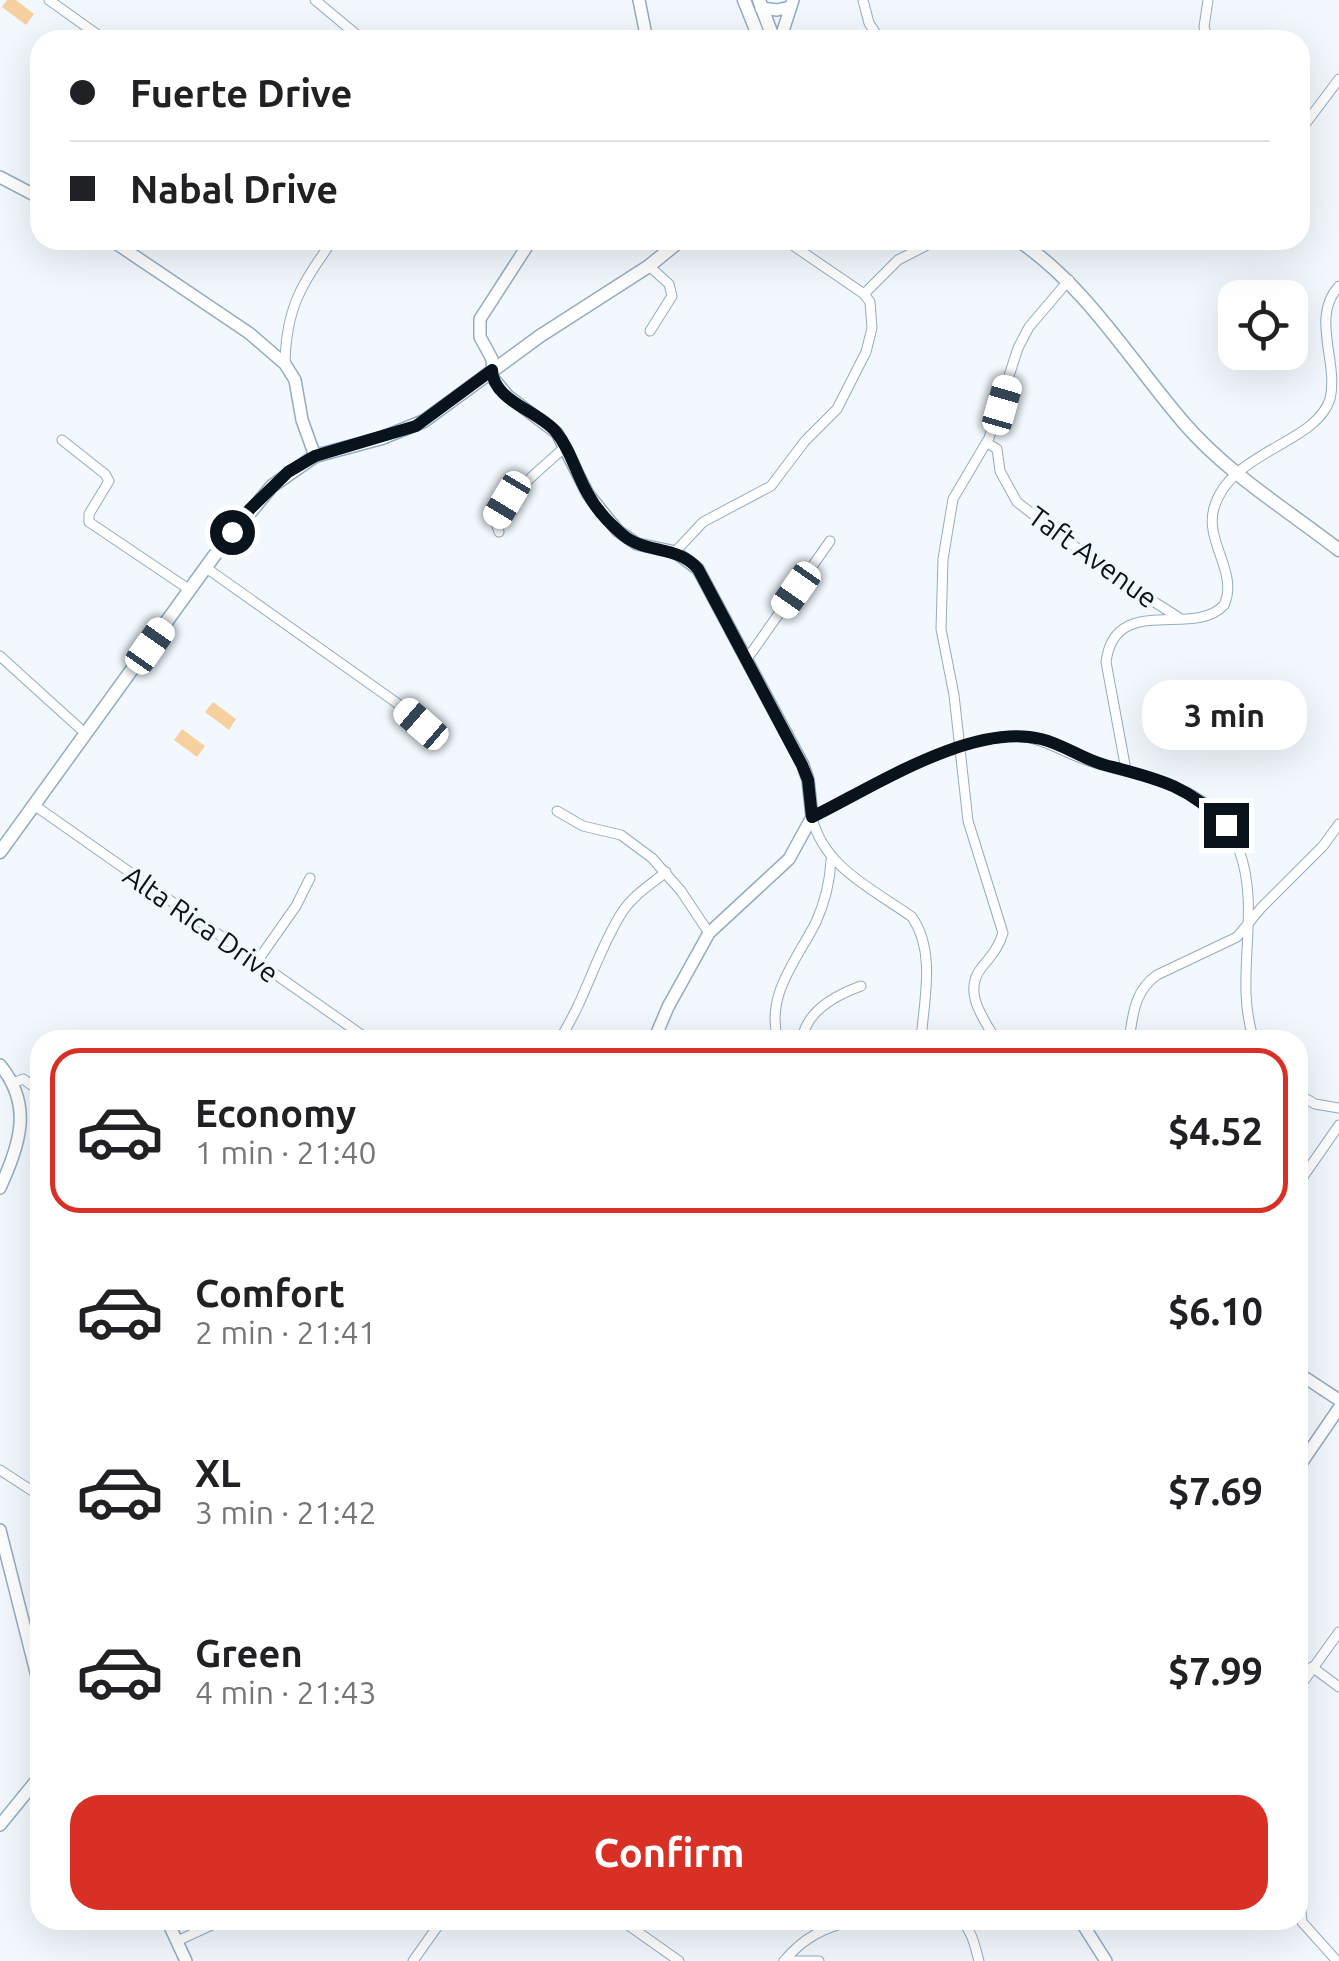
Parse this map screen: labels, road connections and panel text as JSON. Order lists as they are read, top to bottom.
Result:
{
  "streets": {
    "street": ["Taft Avenue", "Alta Rica Drive"]
  },
  "page": {
    "banner": ["Fuerte Drive", "Nabal Drive"],
    "bubble": "3 min",
    "list": [
      {
        "name": "Economy",
        "note": "1 min · 21:40",
        "value": "$4.52"
      },
      {
        "name": "Comfort",
        "note": "2 min · 21:41",
        "value": "$6.10"
      },
      {
        "name": "XL",
        "note": "3 min · 21:42",
        "value": "$7.69"
      },
      {
        "name": "Green",
        "note": "4 min · 21:43",
        "value": "$7.99"
      }
    ],
    "buttons": "Confirm"
  }
}
